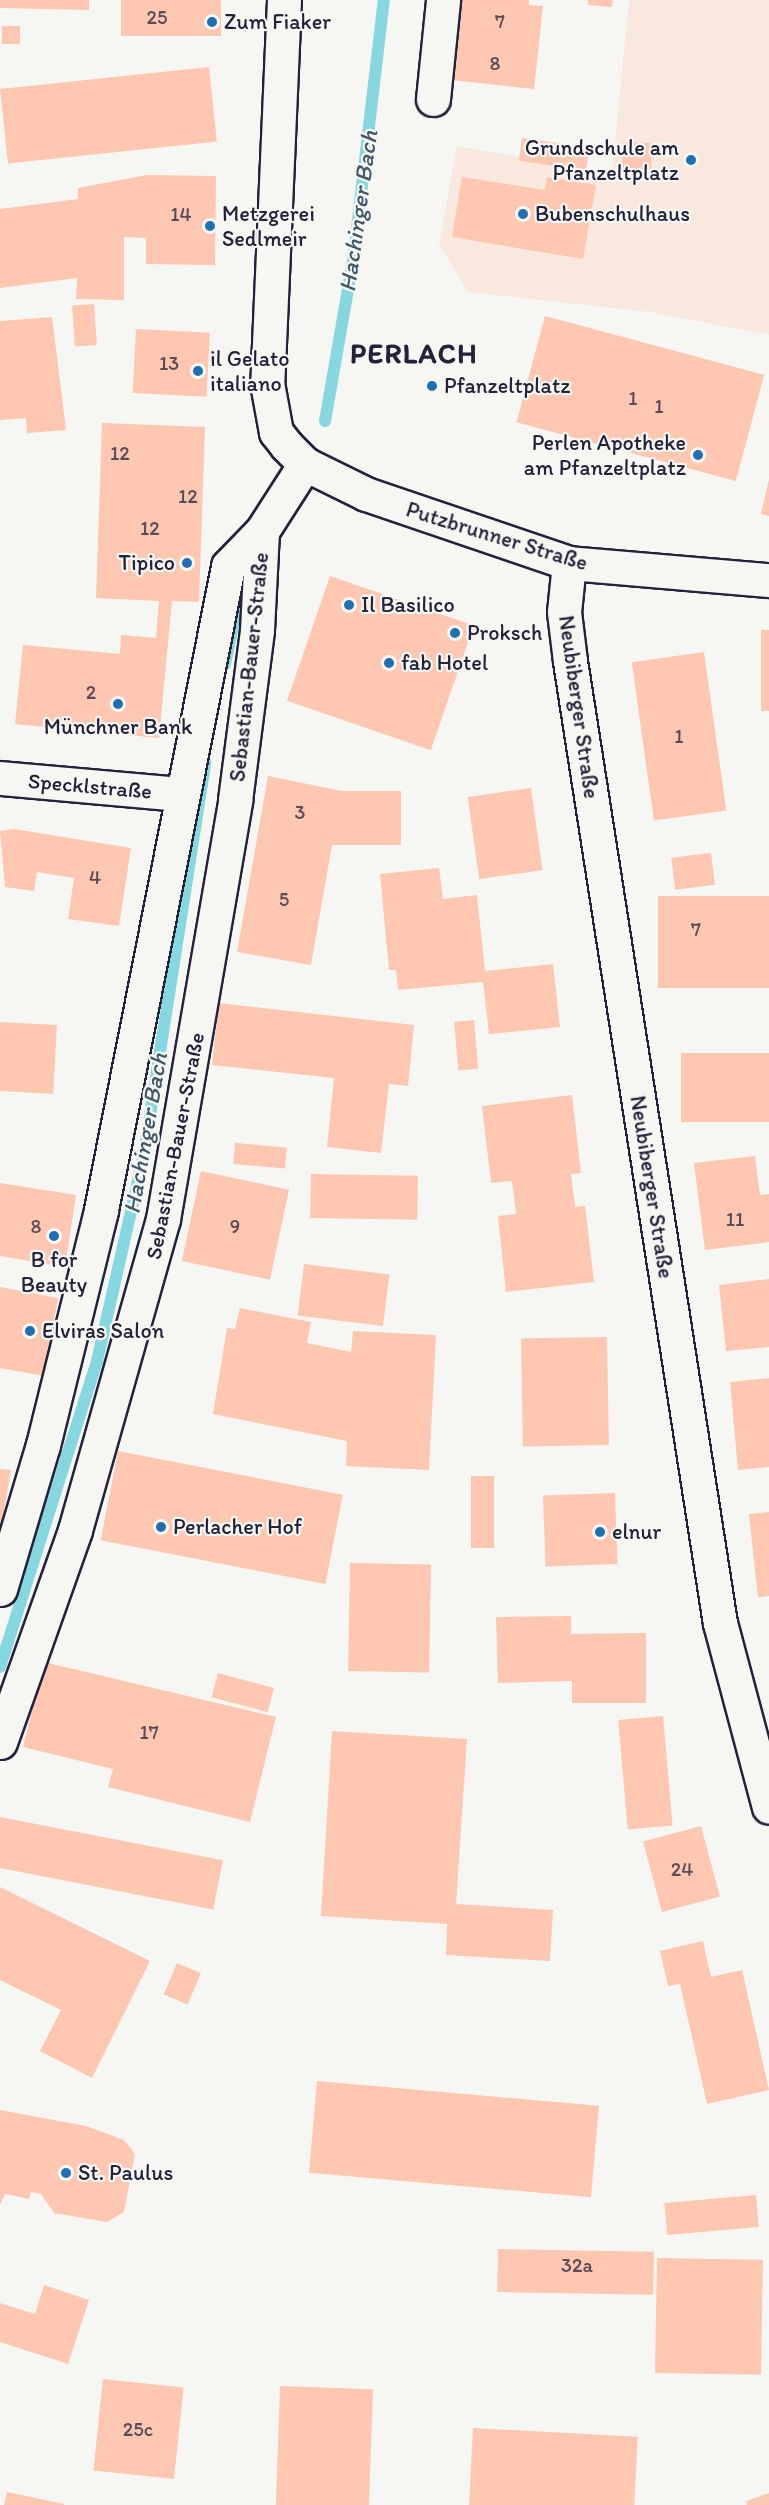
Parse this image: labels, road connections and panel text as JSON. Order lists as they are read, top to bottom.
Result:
{
  "streets": {
    "street": [
      "Putzbrunner Straße",
      "Sebastian-Bauer-Straße",
      "Neubiberger Straße",
      "Specklstraße"
    ]
  },
  "crossings": [
    ["Putzbrunner Straße", "Sebastian-Bauer-Straße"],
    ["Putzbrunner Straße", "Neubiberger Straße"],
    ["Sebastian-Bauer-Straße", "Specklstraße"]
  ],
  "districts": ["PERLACH"],
  "water": ["Hachinger Bach"],
  "places": [
    "Zum Fiaker",
    "Grundschule am Pfanzeltplatz",
    "Bubenschulhaus",
    "Metzgerei Sedlmeir",
    "il Gelato italiano",
    "Pfanzeltplatz",
    "Perlen Apotheke am Pfanzeltplatz",
    "Tipico",
    "Il Basilico",
    "Proksch",
    "fab Hotel",
    "Münchner Bank",
    "B for Beauty",
    "Elviras Salon",
    "Perlacher Hof",
    "elnur",
    "St. Paulus"
  ],
  "house_numbers": [
    "25",
    "7",
    "8",
    "14",
    "13",
    "1",
    "1",
    "12",
    "12",
    "12",
    "2",
    "1",
    "3",
    "4",
    "5",
    "7",
    "11",
    "8",
    "9",
    "17",
    "24",
    "32a",
    "25c"
  ]
}
